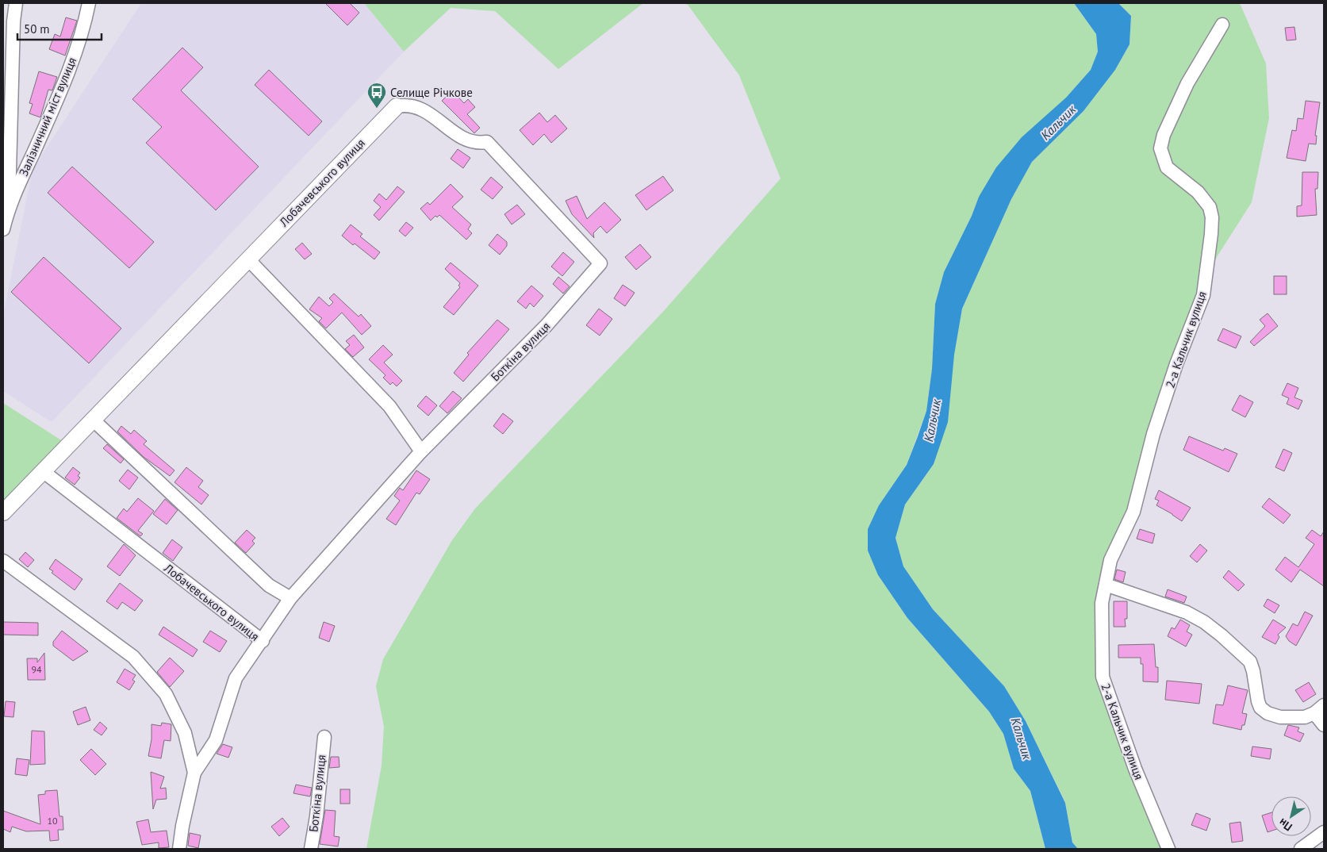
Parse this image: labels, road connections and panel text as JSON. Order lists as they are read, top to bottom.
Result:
{
  "streets": {
    "street": [
      "Залізничний міст вулиця",
      "Лобачевського вулиця",
      "2-а Кальчик вулиця",
      "Боткіна вулиця"
    ]
  },
  "crossings": [
    ["Лобачевського вулиця", "Боткіна вулиця"]
  ],
  "water": ["Кальчик"],
  "places": {
    "bus stop": ["Селище Річкове"]
  },
  "house_numbers": ["94", "10"],
  "scale_bar": "50 m",
  "north": "bottom left"
}
